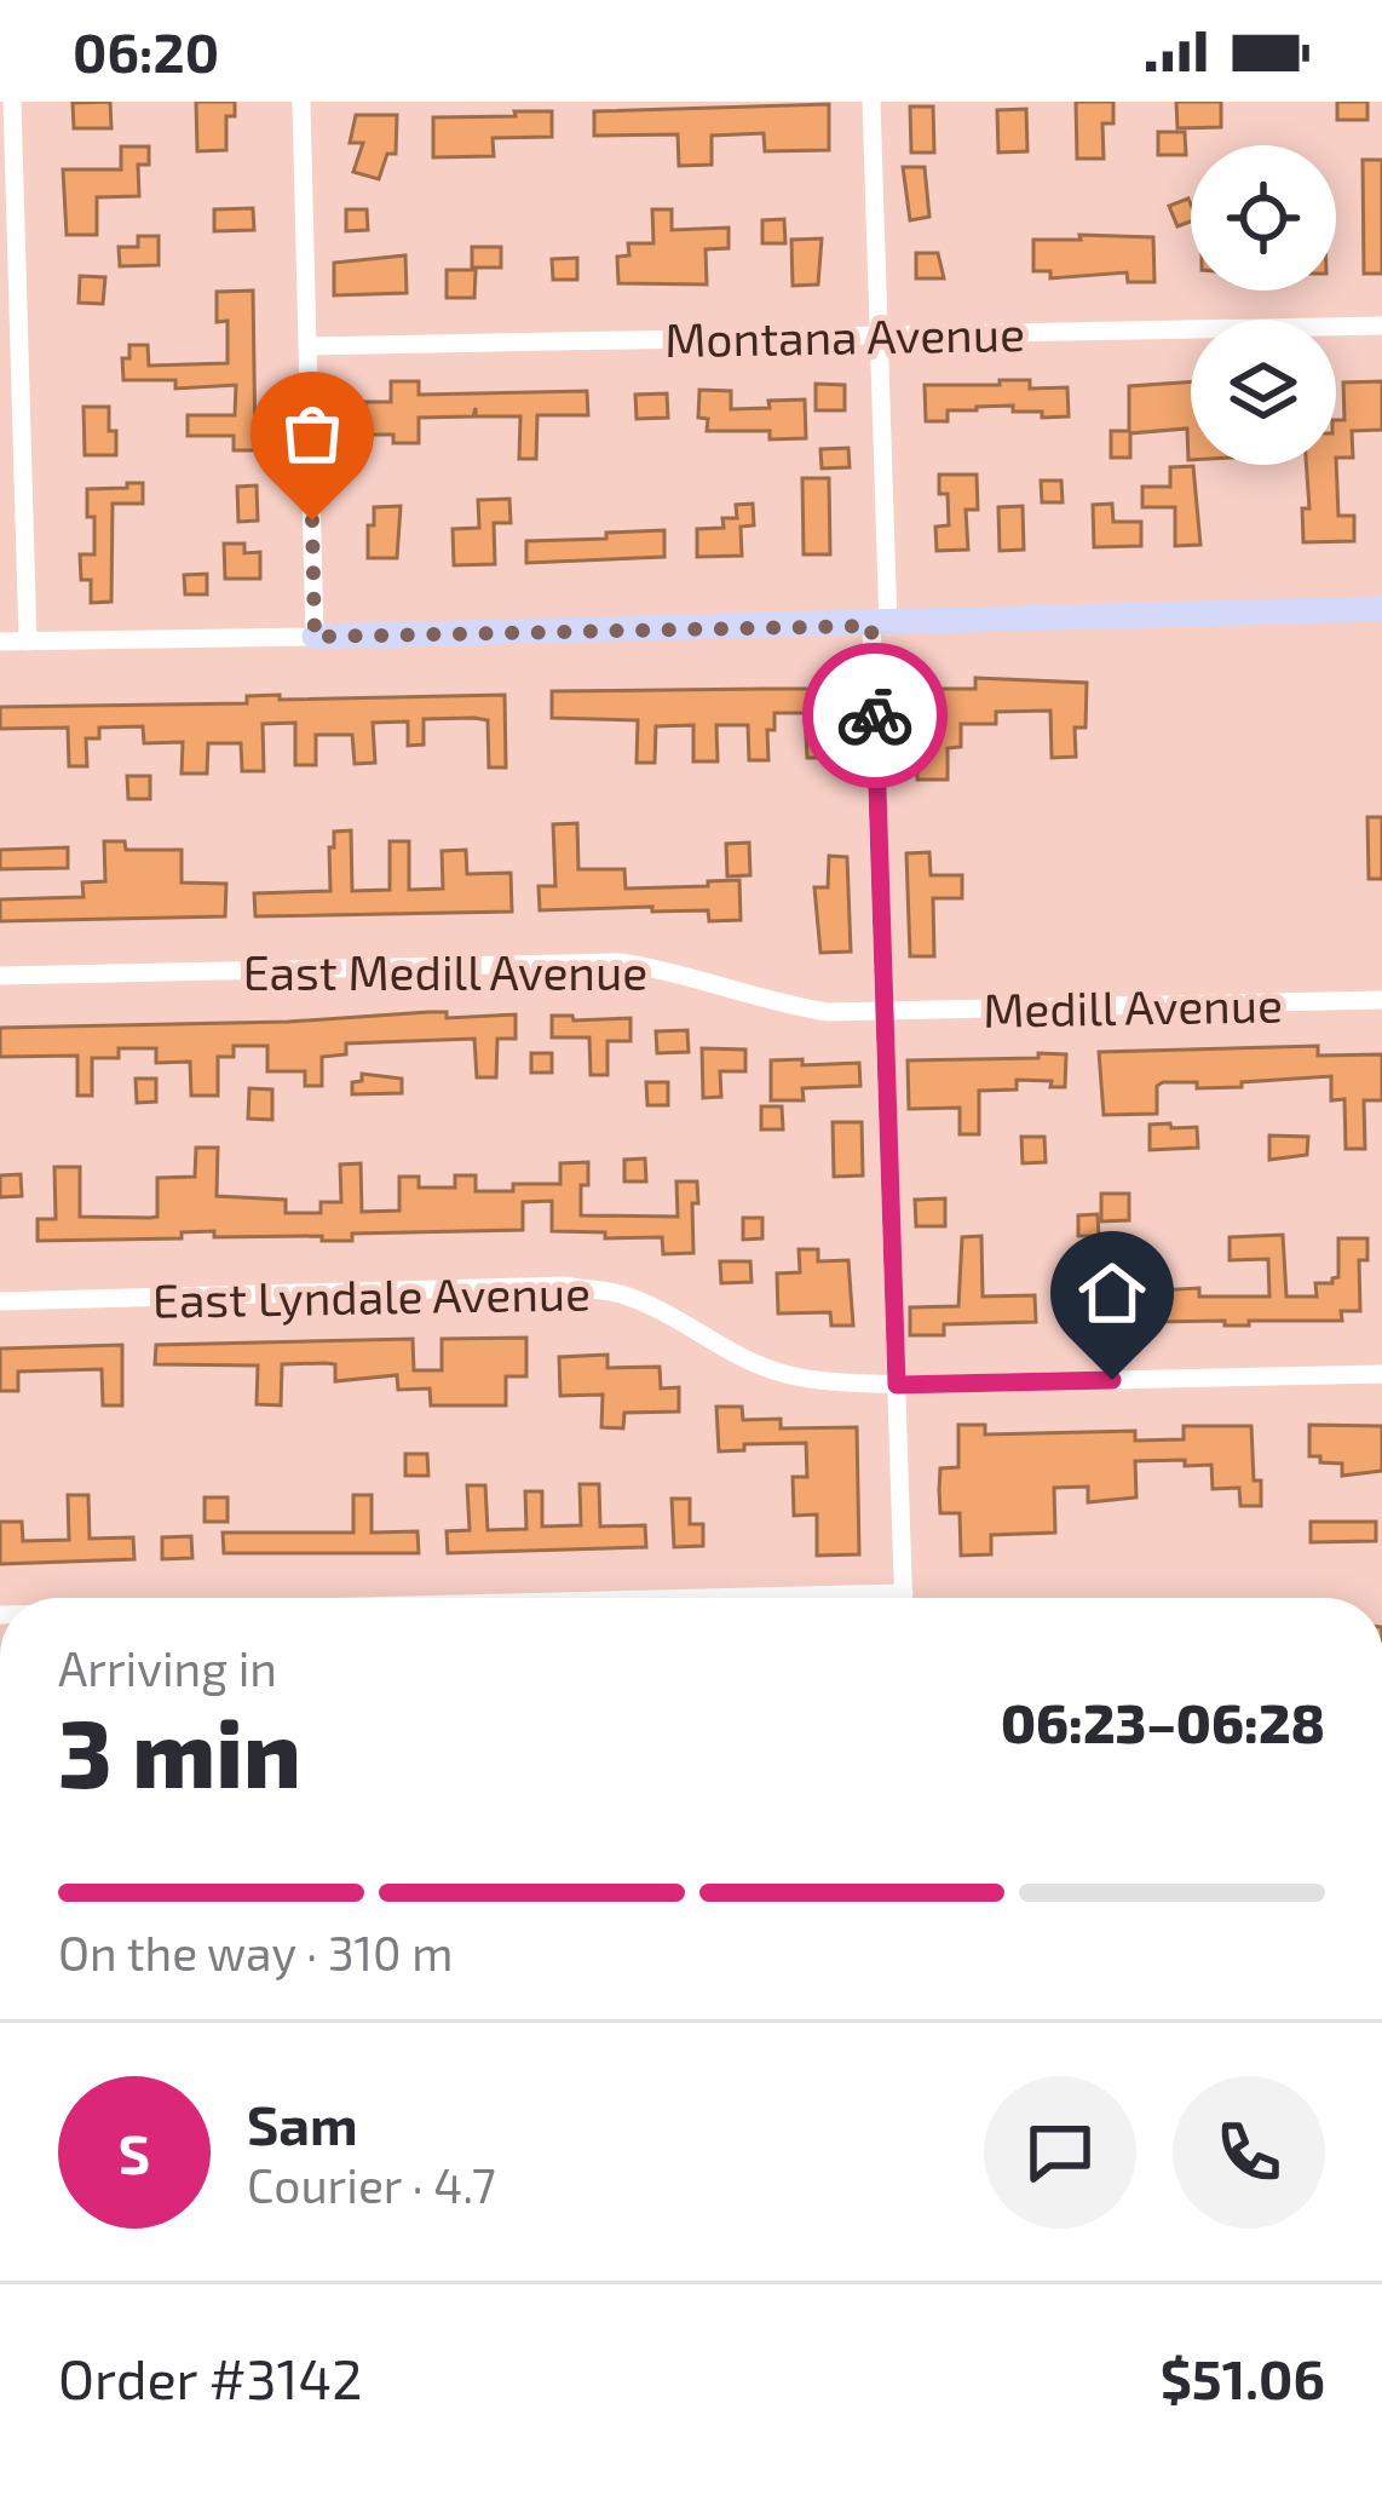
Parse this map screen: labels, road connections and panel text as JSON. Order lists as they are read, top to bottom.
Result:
{
  "streets": {
    "street": [
      "Montana Avenue",
      "East Medill Avenue",
      "Medill Avenue",
      "East Lyndale Avenue"
    ]
  },
  "crossings": [
    ["East Medill Avenue", "Medill Avenue"]
  ],
  "page": {
    "status": "06:20",
    "heading": ["3 min", "Arriving in", "06:23–06:28"],
    "panel": [
      "Sam",
      "Courier · 4.7",
      "Order #3142",
      "$51.06"
    ],
    "bar": "On the way · 310 m",
    "round": "S"
  }
}
